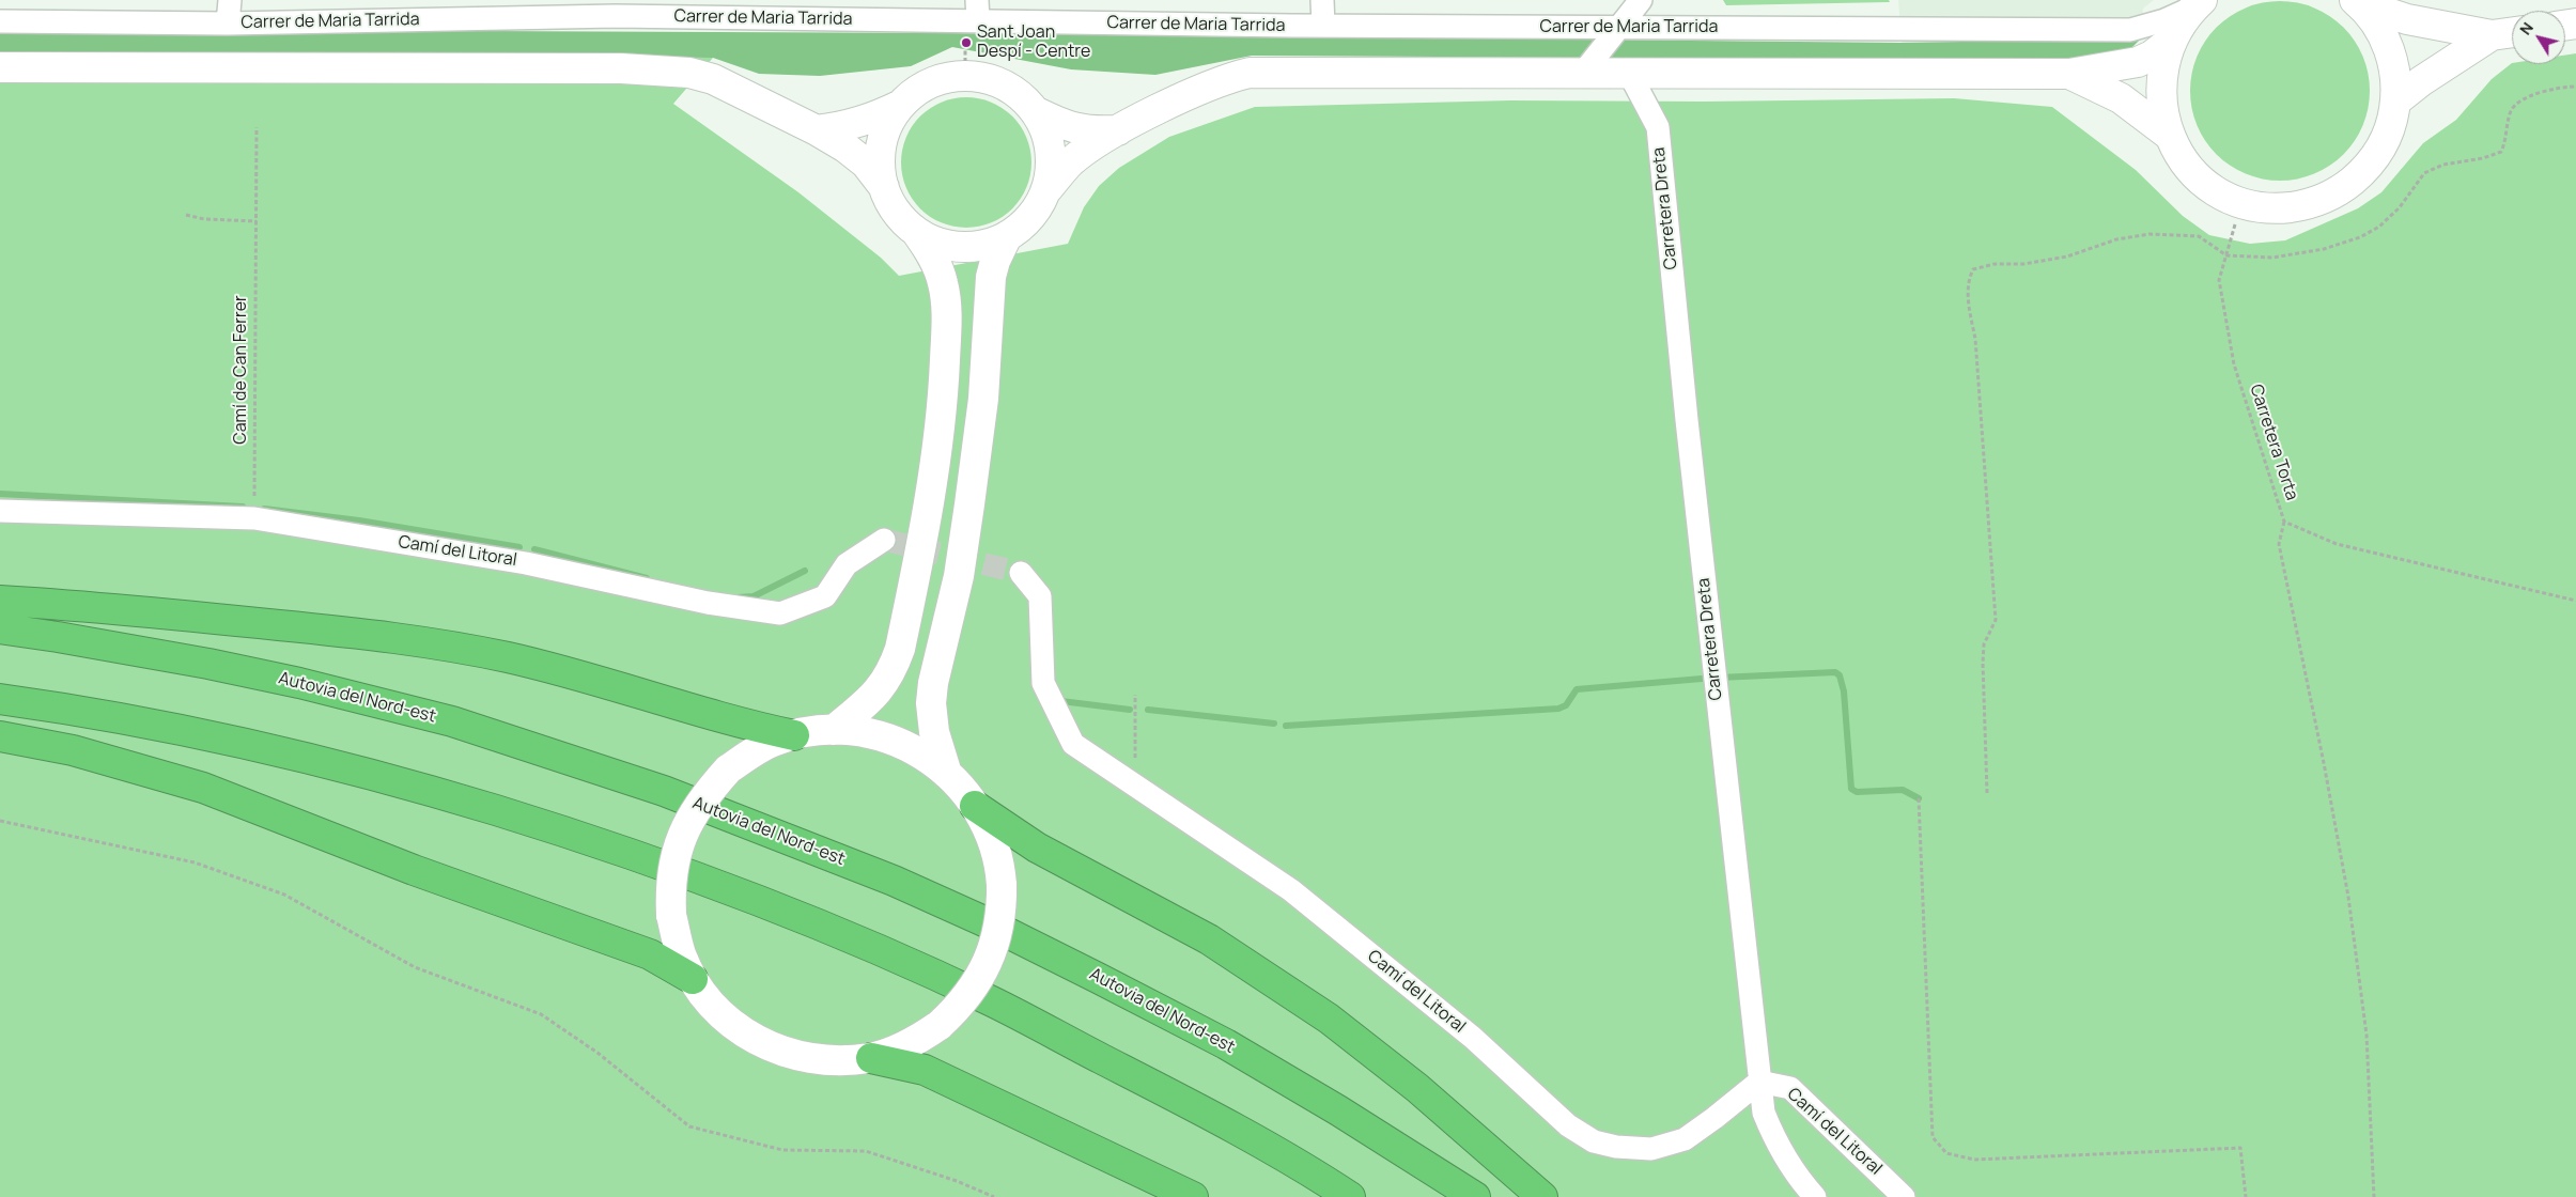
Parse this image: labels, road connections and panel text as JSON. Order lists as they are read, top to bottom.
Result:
{
  "streets": {
    "highway": ["Autovia del Nord-est"],
    "street": ["Carrer de Maria Tarrida", "Carretera Dreta", "Camí del Litoral"],
    "path": ["Camí de Can Ferrer", "Carretera Torta"]
  },
  "crossings": [
    ["Carretera Dreta", "Camí del Litoral"],
    ["Camí de Can Ferrer", "Camí del Litoral"]
  ],
  "places": ["Sant Joan Despí - Centre"],
  "north": "top left"
}
